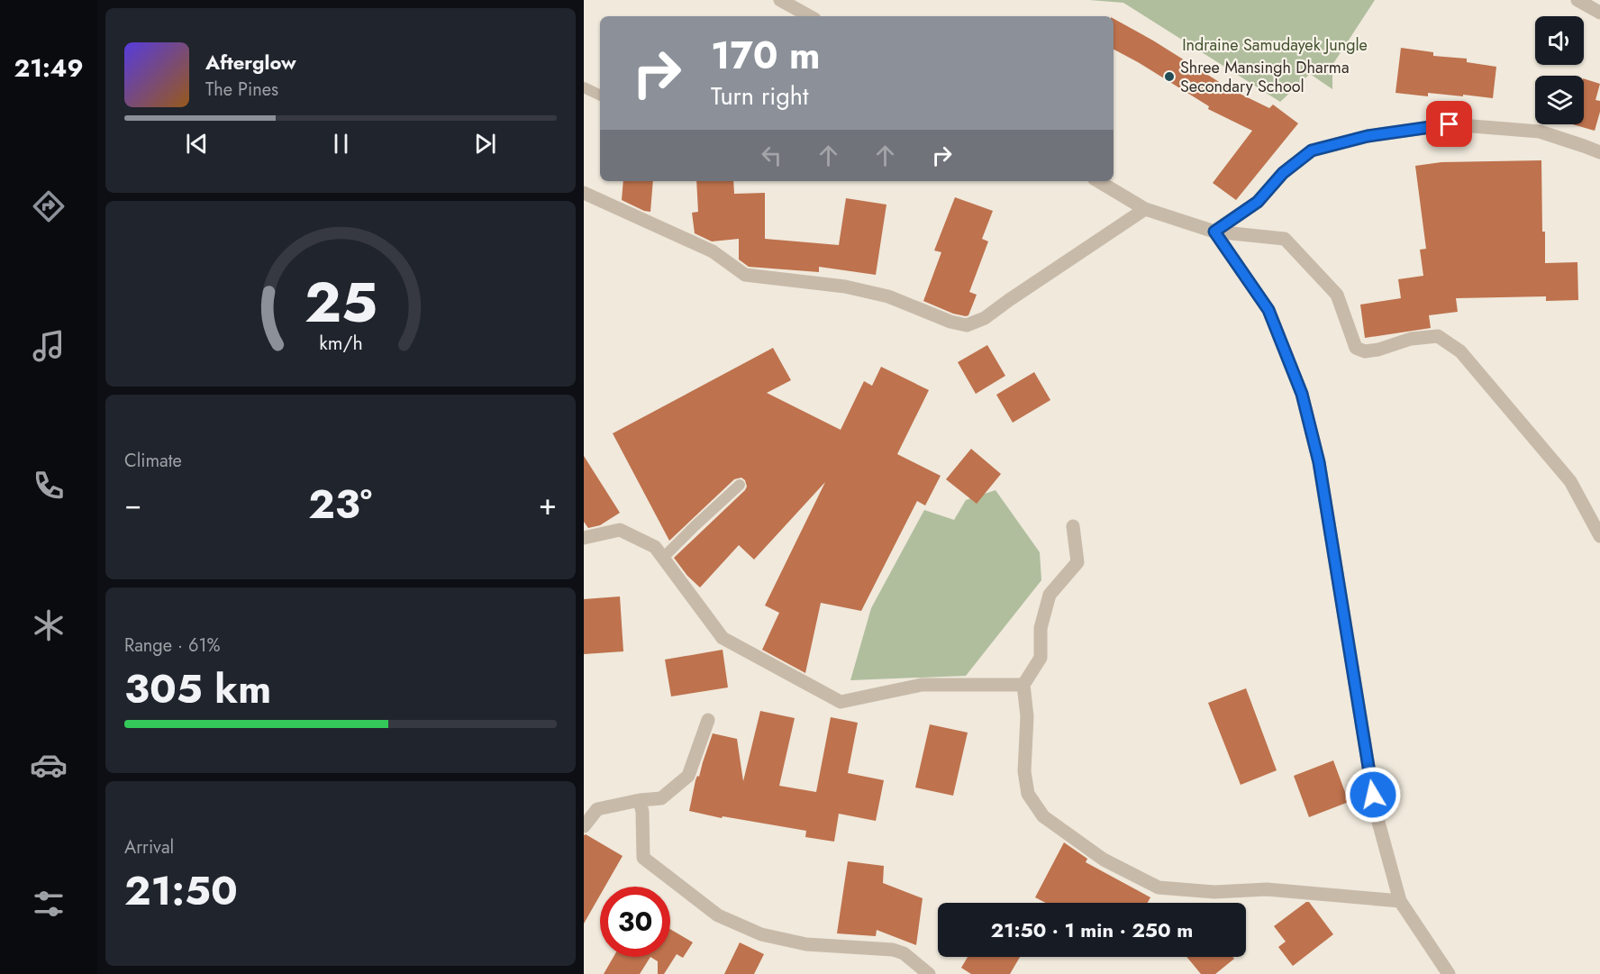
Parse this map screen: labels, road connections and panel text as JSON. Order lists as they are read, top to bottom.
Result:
{
  "parks": ["Indraine Samudayek Jungle"],
  "places": ["Shree Mansingh Dharma Secondary School"],
  "page": {
    "tabs": "21:49",
    "turn": ["170 m", "Turn right"],
    "song": ["Afterglow", "The Pines"],
    "tile": [
      "Climate",
      ["Range · 61%", "305 km"],
      ["Arrival", "21:50"]
    ],
    "heat": ["−", "23°", "+"],
    "limit": "30",
    "trip": "21:50 · 1 min · 250 m",
    "gauge": ["25", "km/h"]
  }
}
